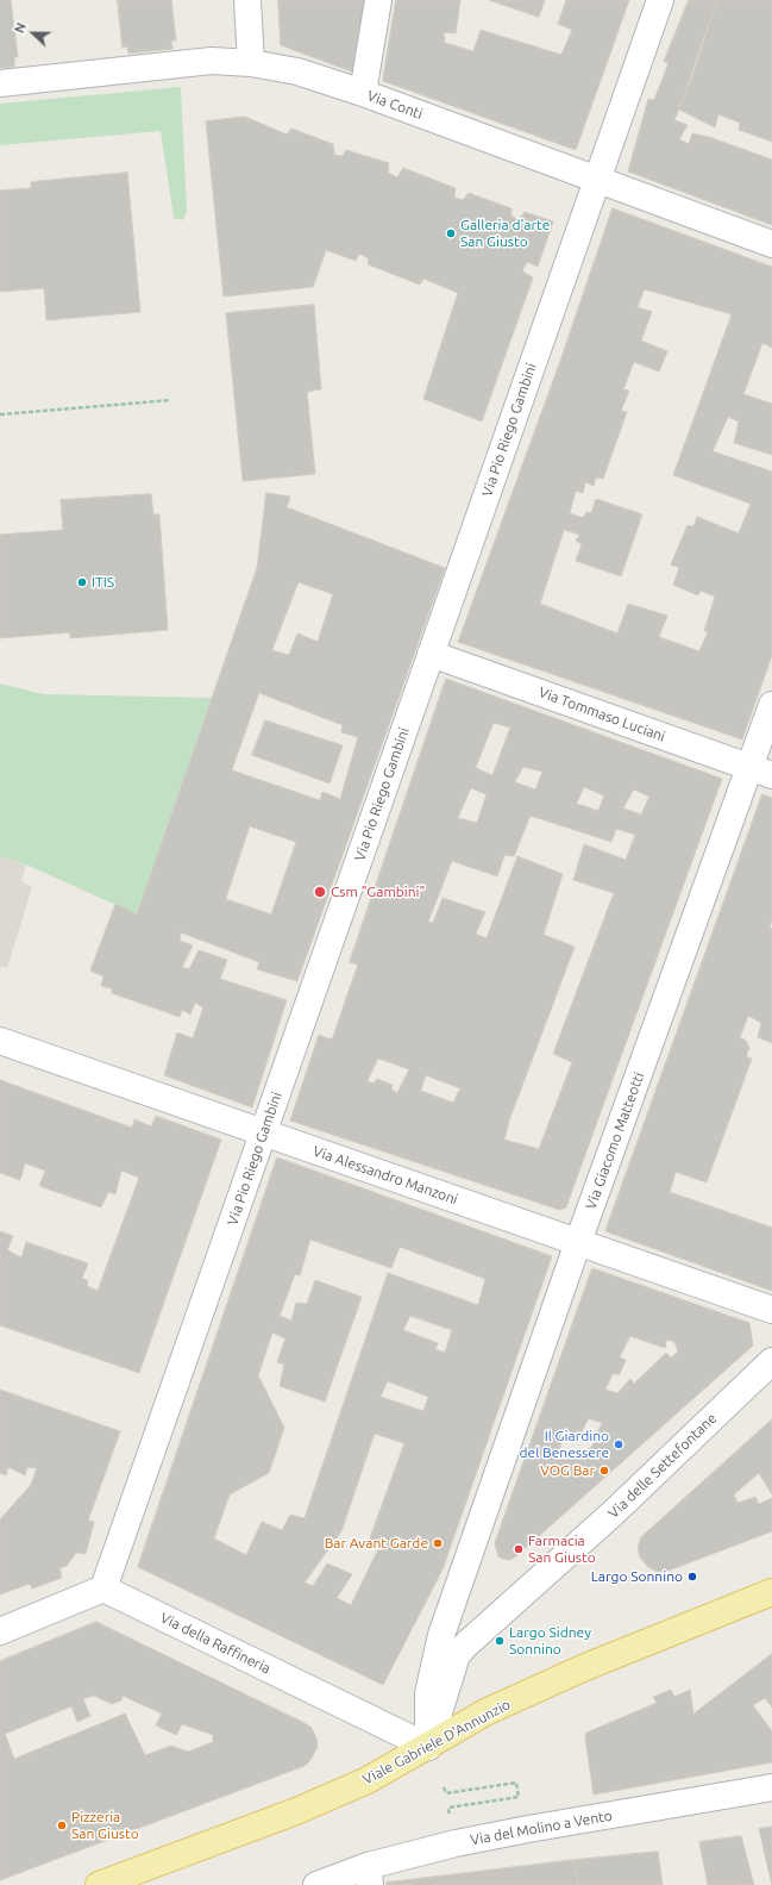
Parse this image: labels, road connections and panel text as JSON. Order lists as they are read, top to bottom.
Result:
{
  "streets": {
    "main road": ["Viale Gabriele D'Annunzio"],
    "street": [
      "Via Conti",
      "Via Pio Riego Gambini",
      "Via Tommaso Luciani",
      "Via Giacomo Matteotti",
      "Via Alessandro Manzoni",
      "Via delle Settefontane",
      "Via della Raffineria",
      "Via del Molino a Vento"
    ]
  },
  "crossings": [
    ["Via Conti", "Via Pio Riego Gambini"],
    ["Via Pio Riego Gambini", "Via Tommaso Luciani"],
    ["Via Pio Riego Gambini", "Via Alessandro Manzoni"],
    ["Via Pio Riego Gambini", "Via della Raffineria"],
    ["Via Tommaso Luciani", "Via Giacomo Matteotti"],
    ["Via Giacomo Matteotti", "Via Alessandro Manzoni"],
    ["Via Giacomo Matteotti", "Via delle Settefontane"],
    ["Via Giacomo Matteotti", "Via della Raffineria"],
    ["Via Giacomo Matteotti", "Viale Gabriele D'Annunzio"],
    ["Via delle Settefontane", "Via della Raffineria"],
    ["Via delle Settefontane", "Viale Gabriele D'Annunzio"],
    ["Via della Raffineria", "Viale Gabriele D'Annunzio"]
  ],
  "places": [
    "Galleria d'arte San Giusto",
    "ITIS",
    "Csm \"Gambini\"",
    "Il Giardino del Benessere",
    "VOG Bar",
    "Bar Avant Garde",
    "Farmacia San Giusto",
    "Largo Sonnino",
    "Largo Sidney Sonnino",
    "Pizzeria San Giusto"
  ],
  "north": "left"
}
